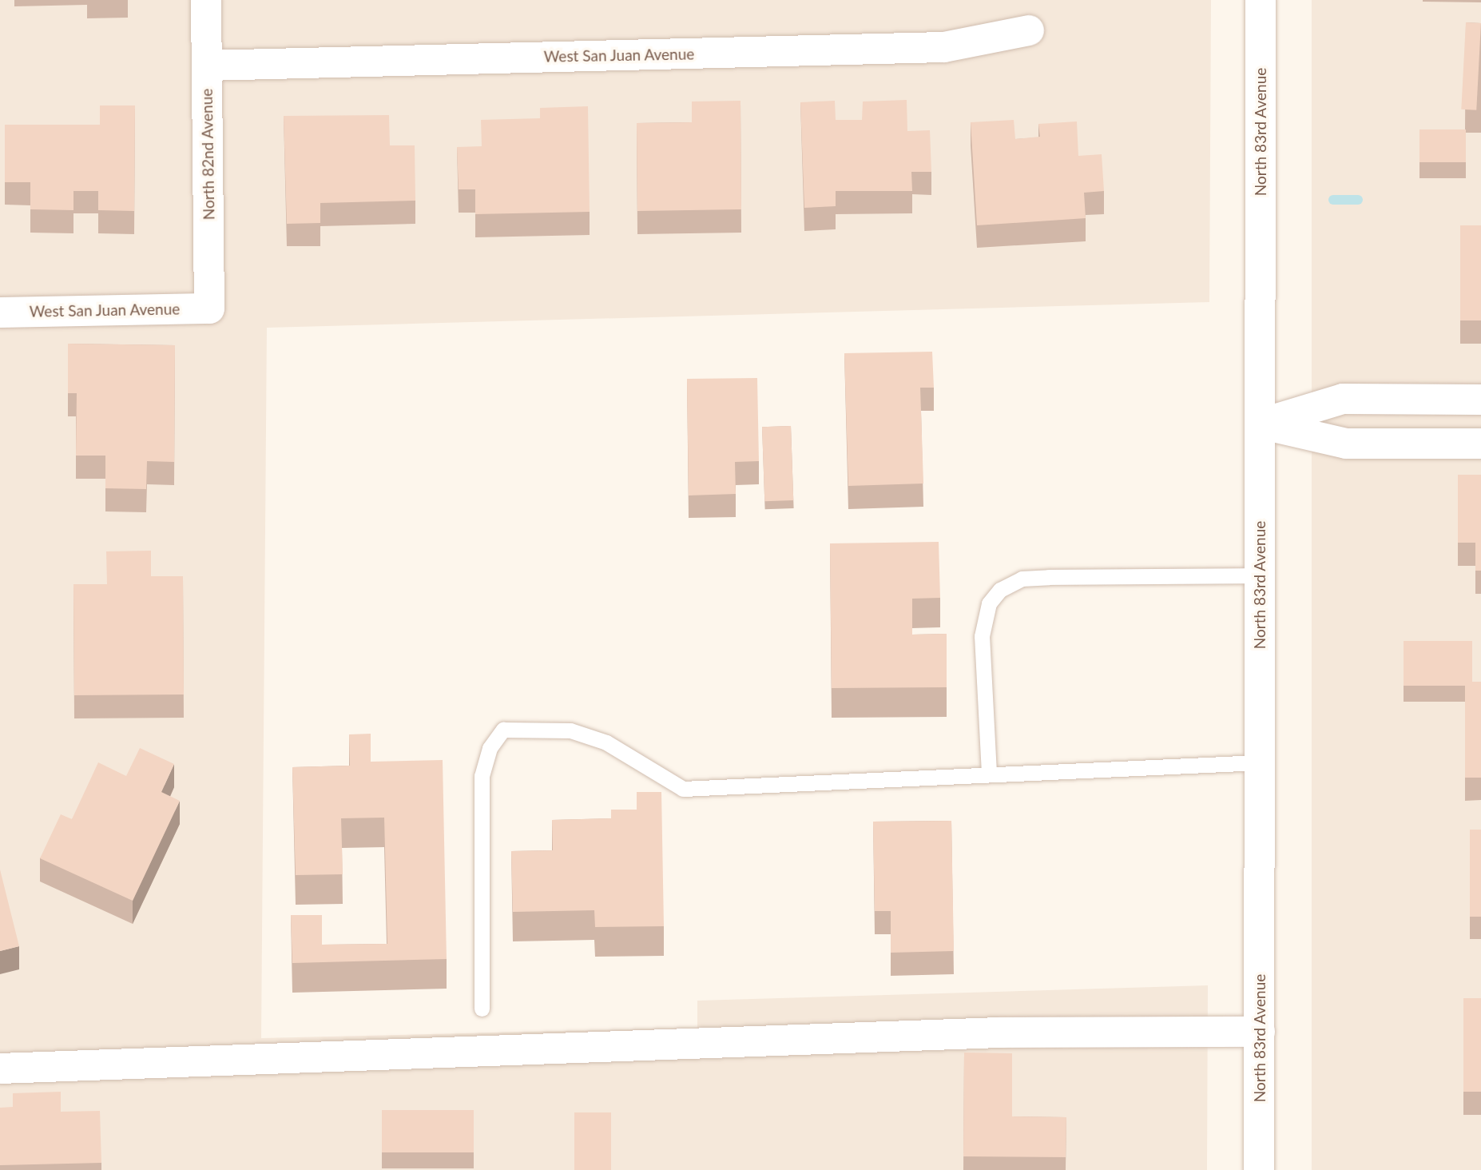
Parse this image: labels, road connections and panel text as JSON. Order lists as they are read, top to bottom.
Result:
{
  "streets": {
    "street": ["West San Juan Avenue", "North 83rd Avenue", "North 82nd Avenue"]
  },
  "crossings": [
    ["West San Juan Avenue", "North 82nd Avenue"]
  ]
}
